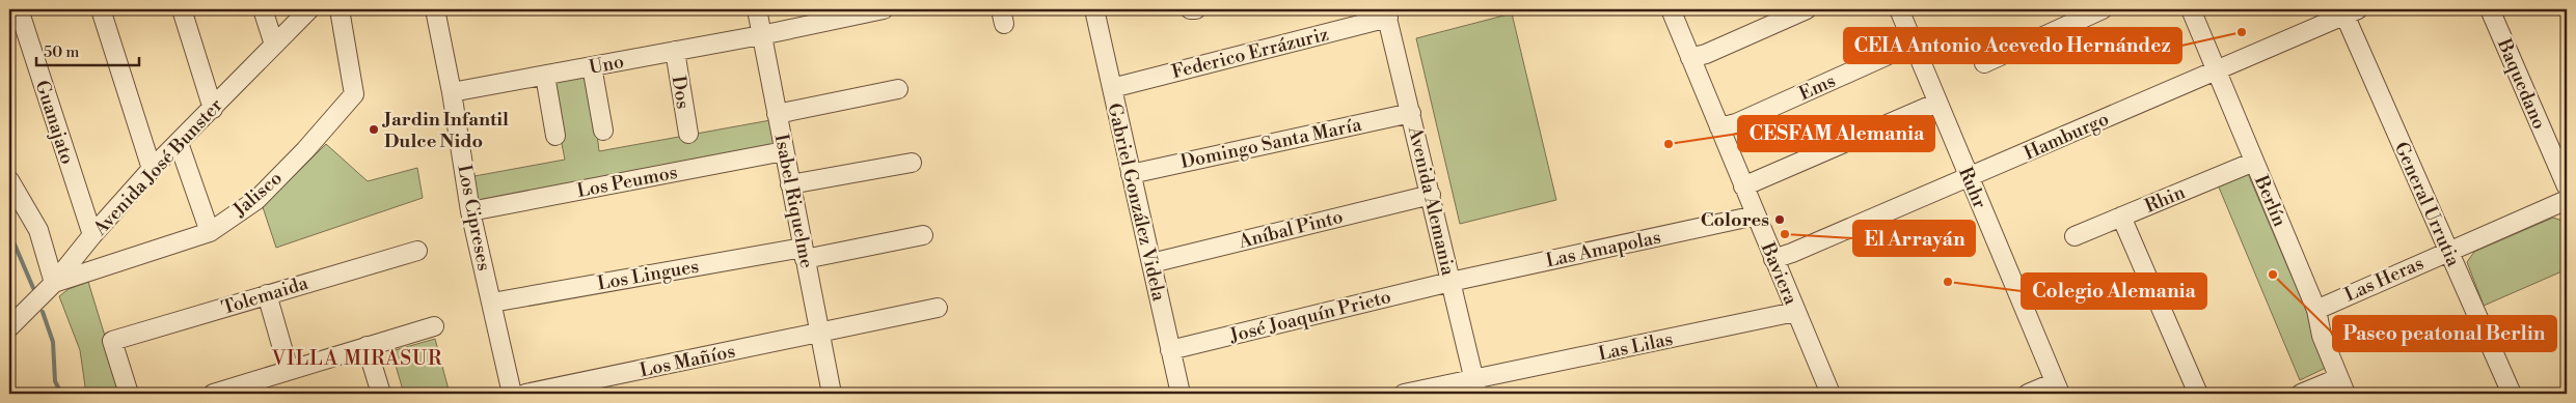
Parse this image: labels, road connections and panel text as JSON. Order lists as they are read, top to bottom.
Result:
{
  "streets": {
    "street": [
      "Federico Errázuriz",
      "Uno",
      "Baquedano",
      "Ems",
      "Dos",
      "Guanajato",
      "Hamburgo",
      "Domingo Santa María",
      "Avenida José Bunster",
      "Los Peumos",
      "Ruhr",
      "Jalisco",
      "Rhin",
      "Isabel Riquelme",
      "Avenida Alemania",
      "Berlín",
      "Gabriel González Videla",
      "General Urrutia",
      "Los Cipreses",
      "Aníbal Pinto",
      "Las Amapolas",
      "Baviera",
      "Los Lingues",
      "Las Heras",
      "Tolemaida",
      "José Joaquín Prieto",
      "Las Lilas",
      "Los Mañíos"
    ]
  },
  "crossings": [
    ["Federico Errázuriz", "Avenida Alemania"],
    ["Federico Errázuriz", "Gabriel González Videla"],
    ["Uno", "Dos"],
    ["Uno", "Isabel Riquelme"],
    ["Uno", "Los Cipreses"],
    ["Ems", "Ruhr"],
    ["Ems", "Baviera"],
    ["Guanajato", "Avenida José Bunster"],
    ["Hamburgo", "Ruhr"],
    ["Hamburgo", "Berlín"],
    ["Hamburgo", "General Urrutia"],
    ["Hamburgo", "Baviera"],
    ["Domingo Santa María", "Avenida Alemania"],
    ["Domingo Santa María", "Gabriel González Videla"],
    ["Avenida José Bunster", "Jalisco"],
    ["Los Peumos", "Isabel Riquelme"],
    ["Los Peumos", "Los Cipreses"],
    ["Rhin", "Berlín"],
    ["Isabel Riquelme", "Los Lingues"],
    ["Isabel Riquelme", "Los Mañíos"],
    ["Avenida Alemania", "Aníbal Pinto"],
    ["Avenida Alemania", "Las Amapolas"],
    ["Avenida Alemania", "José Joaquín Prieto"],
    ["Avenida Alemania", "Las Lilas"],
    ["Berlín", "Las Heras"],
    ["Gabriel González Videla", "Aníbal Pinto"],
    ["Gabriel González Videla", "José Joaquín Prieto"],
    ["General Urrutia", "Las Heras"],
    ["Los Cipreses", "Los Lingues"],
    ["Las Amapolas", "Baviera"],
    ["Las Amapolas", "José Joaquín Prieto"],
    ["Baviera", "Las Lilas"]
  ],
  "districts": ["VILLA MIRASUR"],
  "places": [
    "CEIA Antonio Acevedo Hernández",
    "Jardin Infantil Dulce Nido",
    "CESFAM Alemania",
    "Colores",
    "El Arrayán",
    "Paseo peatonal Berlin",
    "Colegio Alemania"
  ],
  "scale_bar": "50 m"
}
